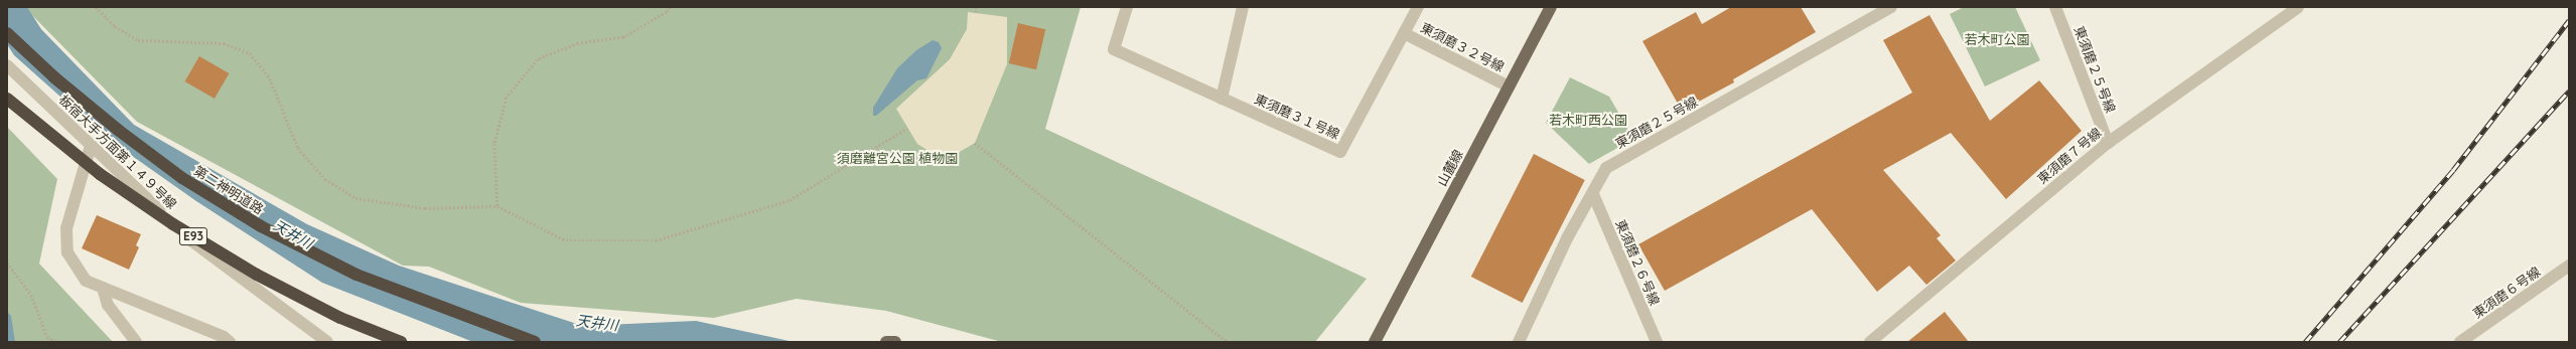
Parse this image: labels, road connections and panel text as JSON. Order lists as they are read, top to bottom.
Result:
{
  "streets": {
    "highway": ["第二神明道路", "E93"],
    "main road": ["山麓線"],
    "street": [
      "東須磨３２号線",
      "東須磨２５号線",
      "東須磨３１号線",
      "板宿大手方面第１４９号線",
      "東須磨７号線",
      "東須磨２６号線",
      "東須磨６号線"
    ]
  },
  "crossings": [
    ["東須磨３２号線", "東須磨３１号線"],
    ["東須磨３２号線", "山麓線"],
    ["東須磨２５号線", "東須磨７号線"],
    ["東須磨２５号線", "東須磨２６号線"]
  ],
  "water": ["天井川"],
  "parks": ["若木町公園", "若木町西公園", "須磨離宮公園 植物園"]
}
